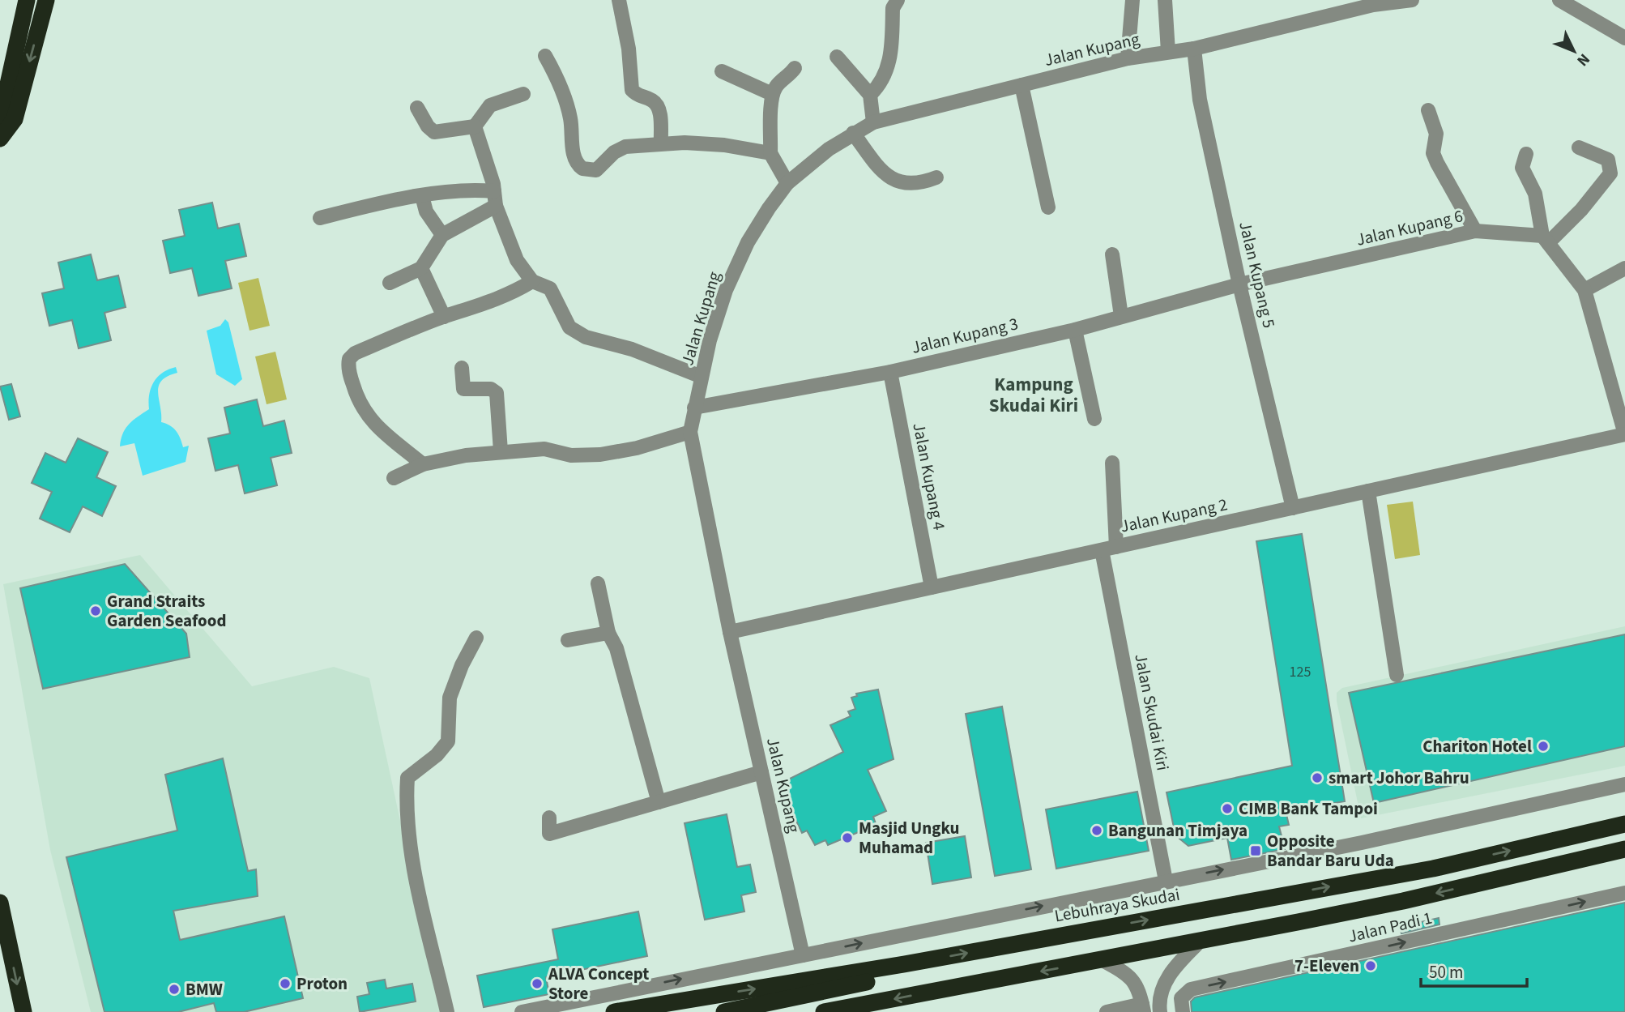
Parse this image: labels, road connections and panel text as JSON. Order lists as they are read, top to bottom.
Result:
{
  "streets": {
    "highway": ["Lebuhraya Skudai"],
    "street": [
      "Jalan Kupang",
      "Jalan Kupang 6",
      "Jalan Kupang 5",
      "Jalan Kupang 3",
      "Jalan Kupang 4",
      "Jalan Kupang 2",
      "Jalan Skudai Kiri",
      "Jalan Padi 1"
    ]
  },
  "crossings": [
    ["Jalan Kupang", "Jalan Kupang 5"],
    ["Jalan Kupang", "Jalan Kupang 3"],
    ["Jalan Kupang", "Jalan Kupang 2"],
    ["Jalan Kupang 6", "Jalan Kupang 5"],
    ["Jalan Kupang 6", "Jalan Kupang 3"],
    ["Jalan Kupang 5", "Jalan Kupang 3"],
    ["Jalan Kupang 5", "Jalan Kupang 2"],
    ["Jalan Kupang 3", "Jalan Kupang 4"],
    ["Jalan Kupang 4", "Jalan Kupang 2"],
    ["Jalan Kupang 2", "Jalan Skudai Kiri"]
  ],
  "districts": ["Kampung Skudai Kiri"],
  "places": {
    "other": [
      "Grand Straits Garden Seafood",
      "Chariton Hotel",
      "smart Johor Bahru",
      "CIMB Bank Tampoi",
      "Bangunan Timjaya",
      "Masjid Ungku Muhamad",
      "7-Eleven",
      "Proton",
      "ALVA Concept Store",
      "BMW"
    ],
    "transit": ["Opposite Bandar Baru Uda"]
  },
  "house_numbers": ["125"],
  "scale_bar": "50 m",
  "north": "bottom right"
}
